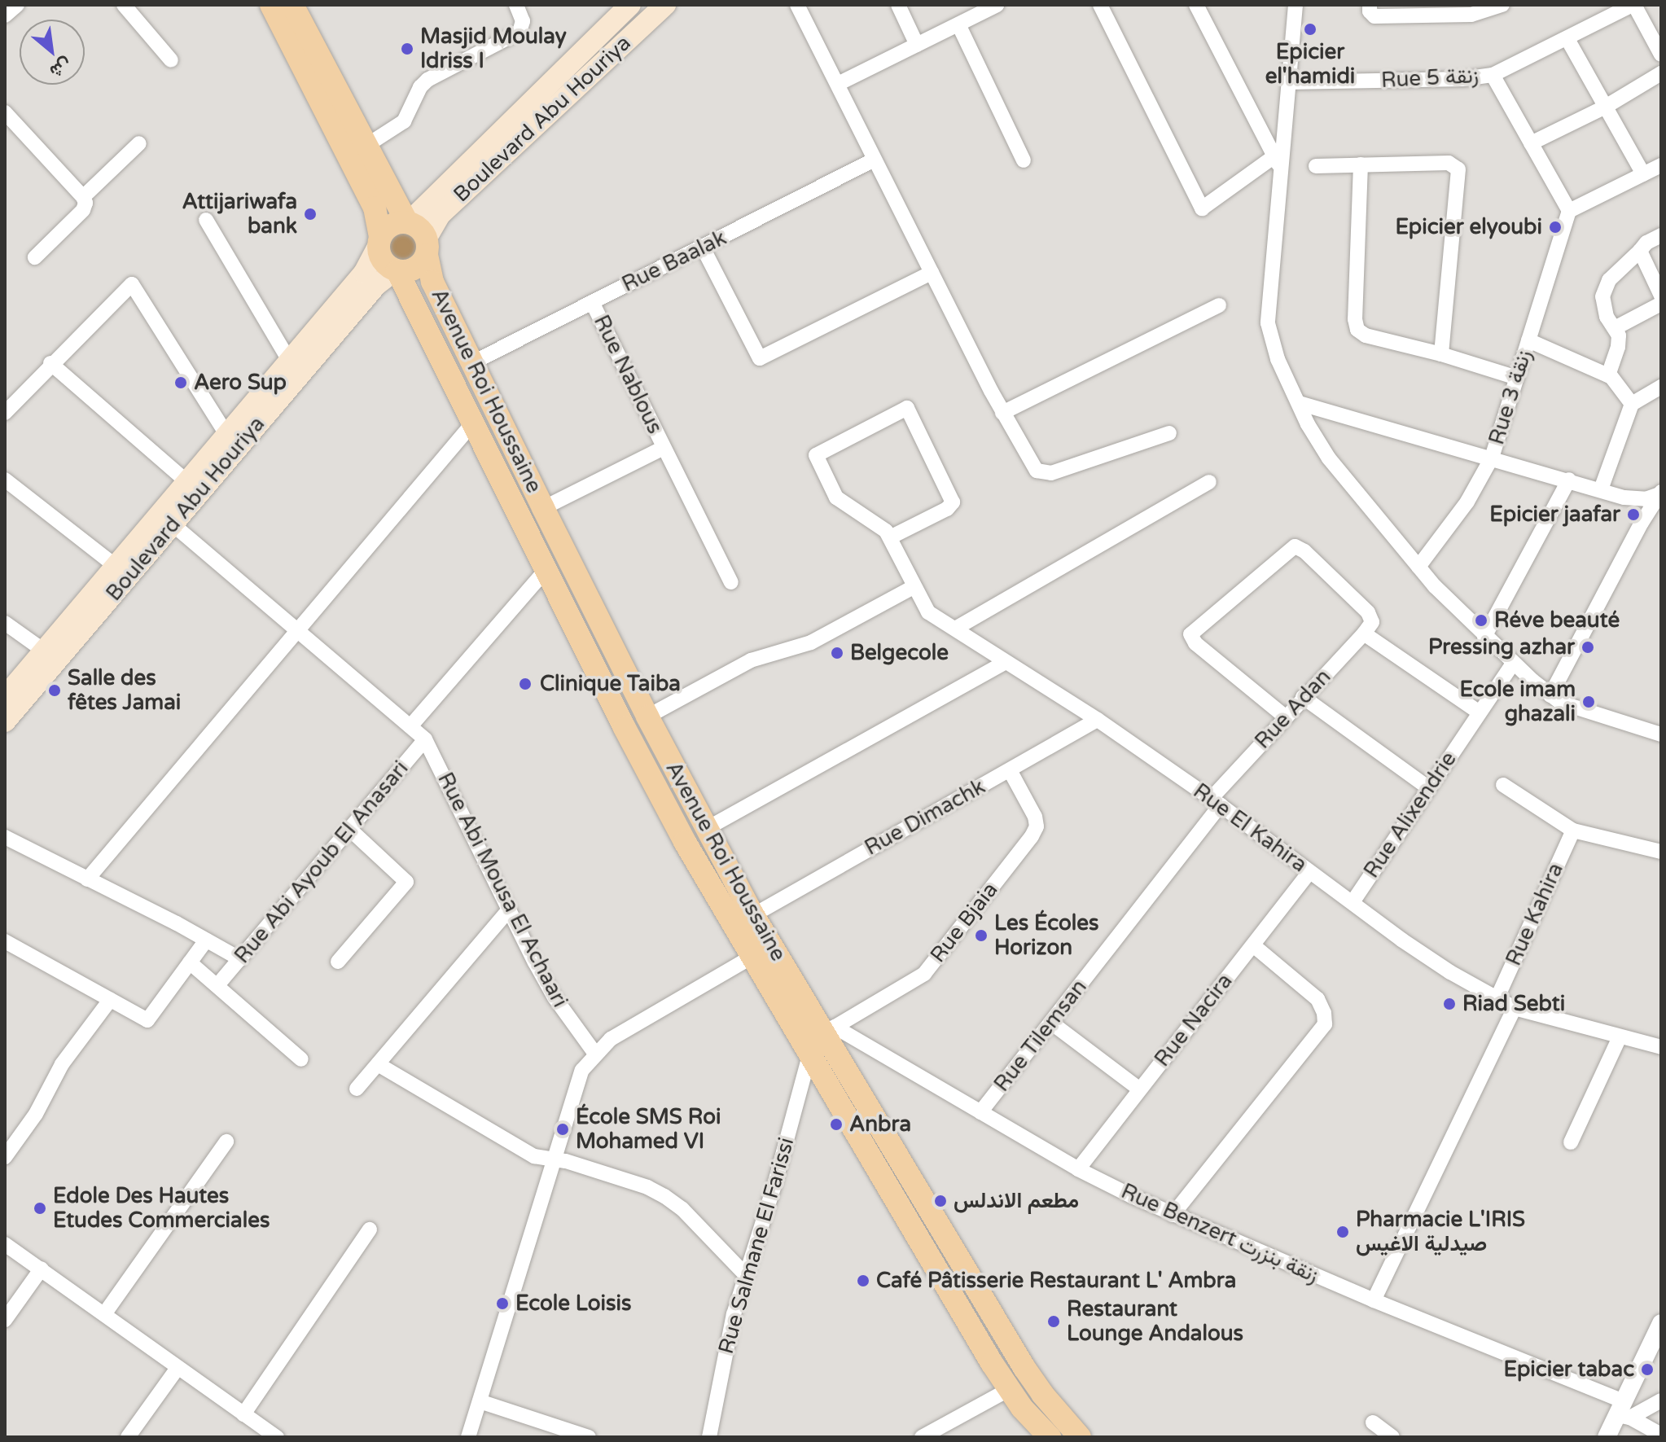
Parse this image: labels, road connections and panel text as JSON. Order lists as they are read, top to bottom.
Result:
{
  "streets": {
    "main road": ["Boulevard Abu Houriya", "Avenue Roi Houssaine"],
    "street": [
      "Rue 5 زنقة",
      "Rue Baalak",
      "Rue Nablous",
      "Rue 3 زنقة",
      "Rue Adan",
      "Rue Alixendrie",
      "Rue Dimachk",
      "Rue El Kahira",
      "Rue Abi Ayoub El Anasari",
      "Rue Abi Mousa El Achaari",
      "Rue Kahira",
      "Rue Bjaia",
      "Rue Nacira",
      "Rue Tilemsan",
      "Rue Benzert زنقة بنزرت",
      "Rue Salmane El Farissi"
    ]
  },
  "crossings": [
    ["Rue 5 زنقة", "Rue 3 زنقة"],
    ["Boulevard Abu Houriya", "Avenue Roi Houssaine"],
    ["Boulevard Abu Houriya", "Rue Abi Mousa El Achaari"],
    ["Rue Baalak", "Rue Nablous"],
    ["Rue Baalak", "Avenue Roi Houssaine"],
    ["Rue Nablous", "Avenue Roi Houssaine"],
    ["Avenue Roi Houssaine", "Rue Dimachk"],
    ["Avenue Roi Houssaine", "Rue Bjaia"],
    ["Avenue Roi Houssaine", "Rue Benzert زنقة بنزرت"],
    ["Avenue Roi Houssaine", "Rue Salmane El Farissi"],
    ["Rue Adan", "Rue El Kahira"],
    ["Rue Adan", "Rue Tilemsan"],
    ["Rue Alixendrie", "Rue El Kahira"],
    ["Rue Dimachk", "Rue El Kahira"],
    ["Rue Dimachk", "Rue Bjaia"],
    ["Rue El Kahira", "Rue Kahira"],
    ["Rue El Kahira", "Rue Nacira"],
    ["Rue El Kahira", "Rue Tilemsan"],
    ["Rue Abi Ayoub El Anasari", "Rue Abi Mousa El Achaari"],
    ["Rue Bjaia", "Rue Benzert زنقة بنزرت"],
    ["Rue Nacira", "Rue Benzert زنقة بنزرت"],
    ["Rue Tilemsan", "Rue Benzert زنقة بنزرت"]
  ],
  "places": [
    "Epicier el'hamidi",
    "Masjid Moulay Idriss I",
    "Attijariwafa bank",
    "Epicier elyoubi",
    "Aero Sup",
    "Epicier jaafar",
    "Réve beauté",
    "Pressing azhar",
    "Belgecole",
    "Clinique Taiba",
    "Salle des fêtes Jamai",
    "Ecole imam ghazali",
    "Les Écoles Horizon",
    "Riad Sebti",
    "Anbra",
    "École SMS Roi Mohamed VI",
    "مطعم الاندلس",
    "Edole Des Hautes Etudes Commerciales",
    "Pharmacie L'IRIS صيدلية الاغيس",
    "Café Pâtisserie Restaurant L' Ambra",
    "Ecole Loisis",
    "Restaurant Lounge Andalous",
    "Epicier tabac"
  ],
  "north": "bottom right"
}
